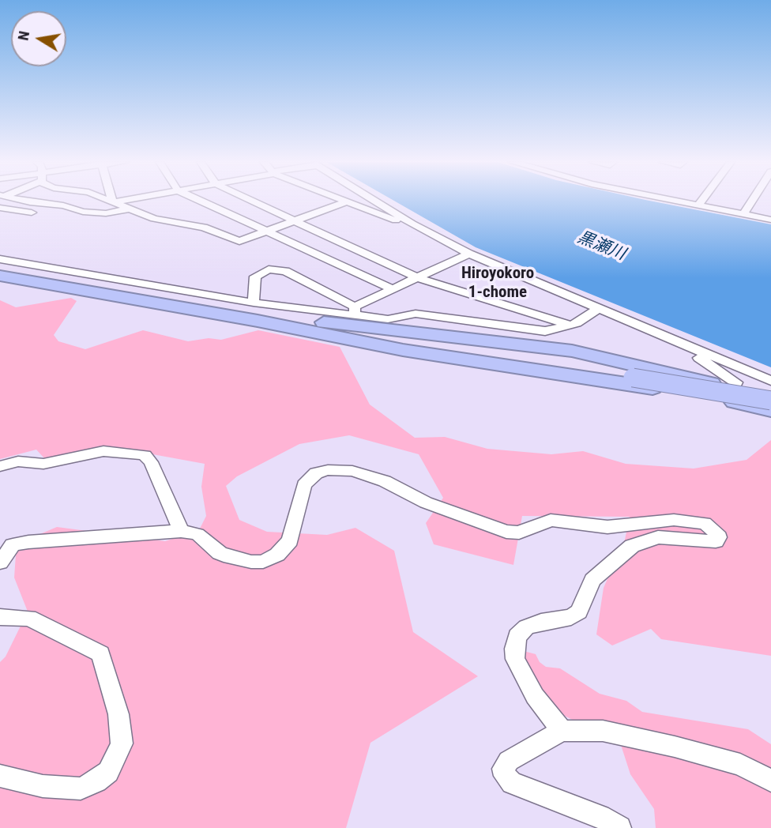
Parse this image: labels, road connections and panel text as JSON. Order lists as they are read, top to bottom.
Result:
{
  "districts": ["Hiroyokoro 1-chome"],
  "water": ["黒瀬川"],
  "north": "left"
}
